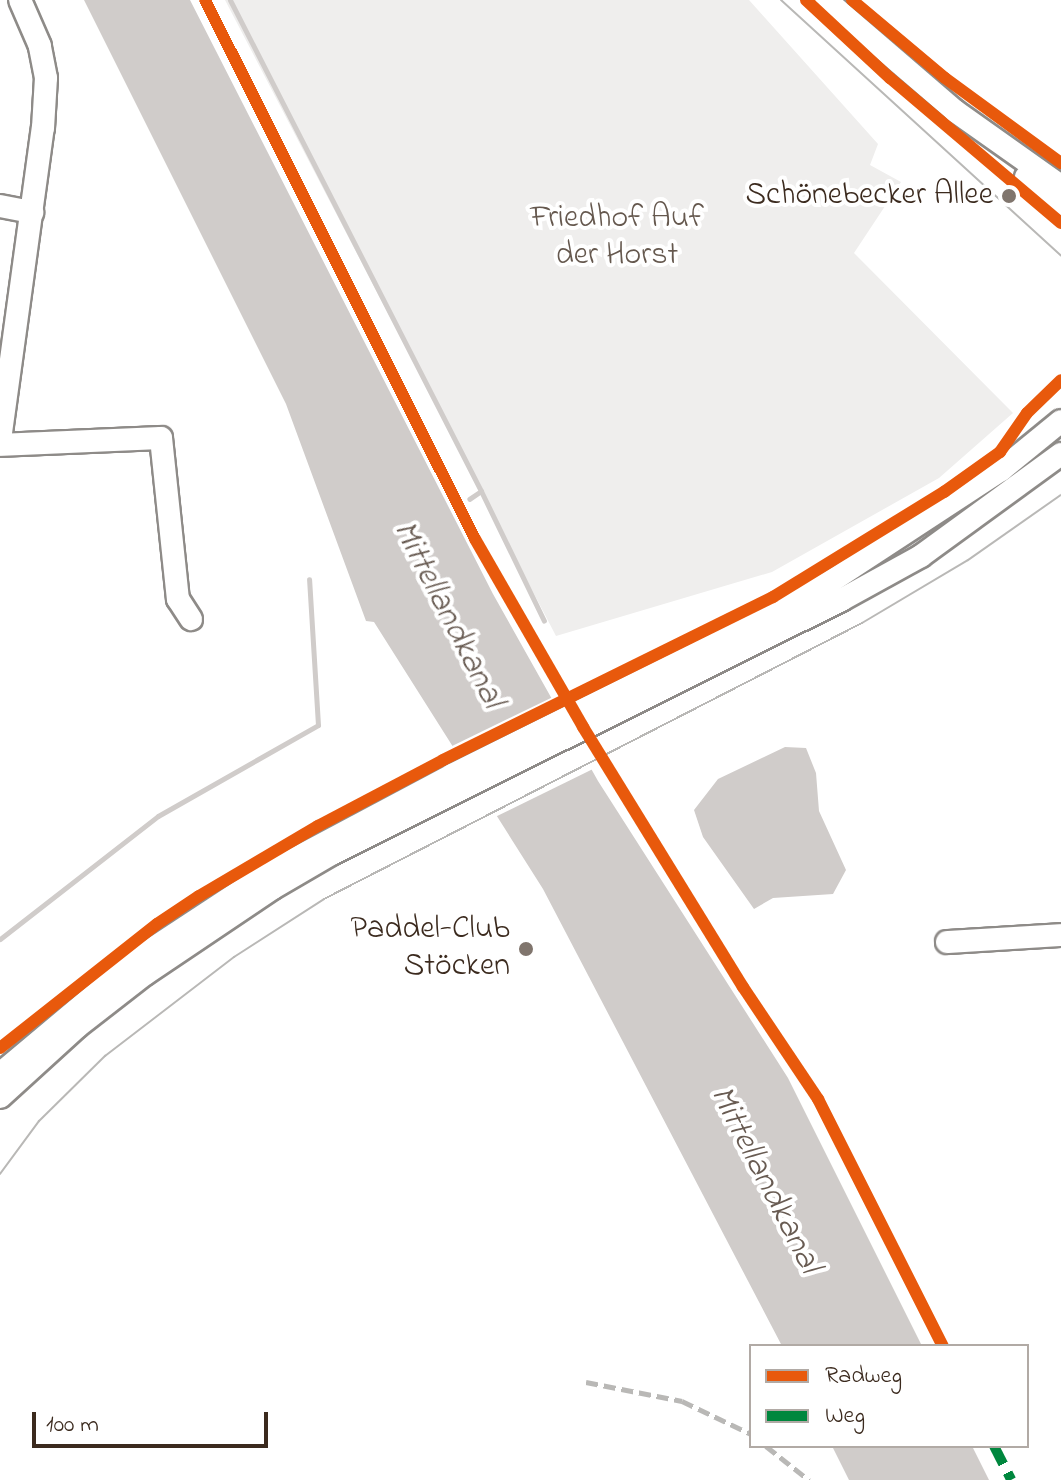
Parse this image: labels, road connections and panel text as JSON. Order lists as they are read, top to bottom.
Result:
{
  "water": ["Mittellandkanal"],
  "parks": ["Friedhof Auf der Horst"],
  "places": ["Schönebecker Allee", "Paddel-Club Stöcken"],
  "legend": ["Radweg", "Weg"],
  "scale_bar": "100 m"
}
